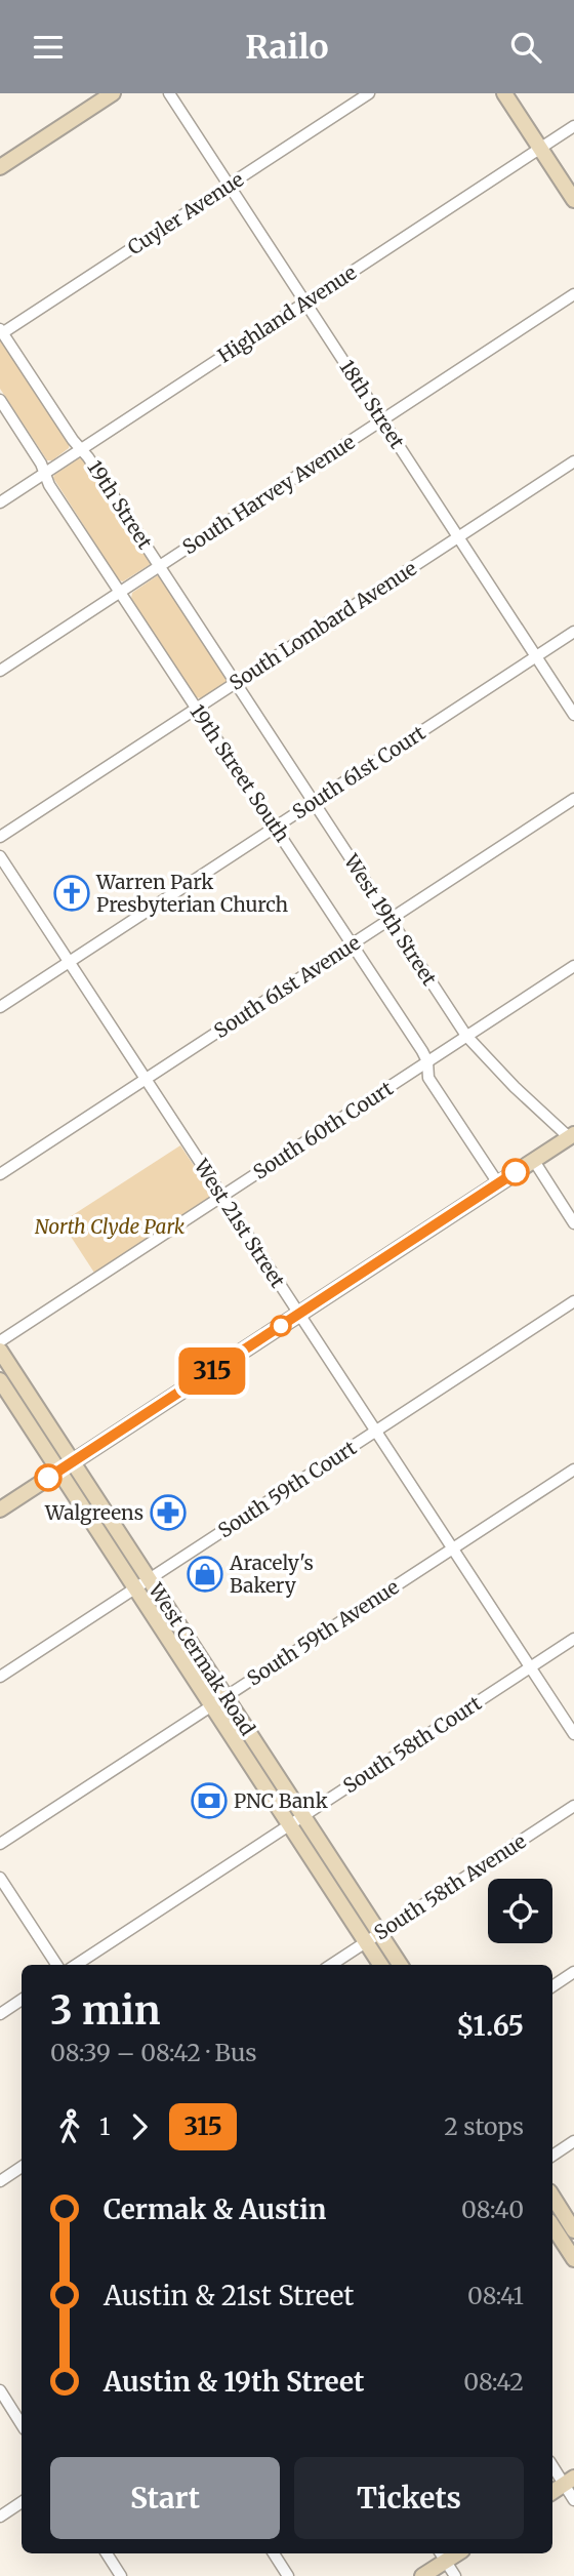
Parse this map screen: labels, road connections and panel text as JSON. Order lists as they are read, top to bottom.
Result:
{
  "streets": {
    "main road": ["West Cermak Road"],
    "street": [
      "Cuyler Avenue",
      "Highland Avenue",
      "18th Street",
      "South Harvey Avenue",
      "19th Street",
      "South Lombard Avenue",
      "South 61st Court",
      "19th Street South",
      "West 19th Street",
      "South 61st Avenue",
      "South 60th Court",
      "West 21st Street",
      "South 59th Court",
      "South 59th Avenue",
      "South 58th Court",
      "South 58th Avenue"
    ]
  },
  "crossings": [
    ["Cuyler Avenue", "18th Street"],
    ["Cuyler Avenue", "19th Street"],
    ["Highland Avenue", "18th Street"],
    ["Highland Avenue", "19th Street"],
    ["Highland Avenue", "19th Street South"],
    ["18th Street", "South Harvey Avenue"],
    ["18th Street", "South Lombard Avenue"],
    ["18th Street", "South 61st Court"],
    ["South Harvey Avenue", "19th Street"],
    ["South Harvey Avenue", "19th Street South"],
    ["19th Street", "South Lombard Avenue"],
    ["19th Street", "West 19th Street"],
    ["South Lombard Avenue", "19th Street South"],
    ["South Lombard Avenue", "West 19th Street"],
    ["South 61st Court", "19th Street South"],
    ["South 61st Court", "West 19th Street"],
    ["South 61st Court", "West 21st Street"],
    ["19th Street South", "South 61st Avenue"],
    ["19th Street South", "South 60th Court"],
    ["West 19th Street", "South 61st Avenue"],
    ["West 19th Street", "South 60th Court"],
    ["South 61st Avenue", "West 21st Street"],
    ["South 60th Court", "West 21st Street"],
    ["West 21st Street", "South 59th Court"],
    ["West 21st Street", "South 59th Avenue"],
    ["West 21st Street", "South 58th Court"],
    ["South 59th Court", "West Cermak Road"],
    ["South 59th Avenue", "West Cermak Road"],
    ["West Cermak Road", "South 58th Court"],
    ["West Cermak Road", "South 58th Avenue"]
  ],
  "parks": ["North Clyde Park"],
  "places": {
    "church": ["Warren Park Presbyterian Church"],
    "pharmacy": ["Walgreens"],
    "shop": ["Aracely's Bakery"],
    "bank": ["PNC Bank"]
  },
  "lines": ["bus line 315"],
  "page": {
    "header": "Railo",
    "on_map": "315",
    "heading": ["3 min", "08:39 – 08:42 · Bus", "$1.65"],
    "legs": ["1", "315", "2 stops"],
    "list": [
      {
        "name": "Cermak & Austin",
        "value": "08:40"
      },
      {
        "name": "Austin & 21st Street",
        "value": "08:41"
      },
      {
        "name": "Austin & 19th Street",
        "value": "08:42"
      }
    ],
    "buttons": ["Start", "Tickets"]
  }
}
